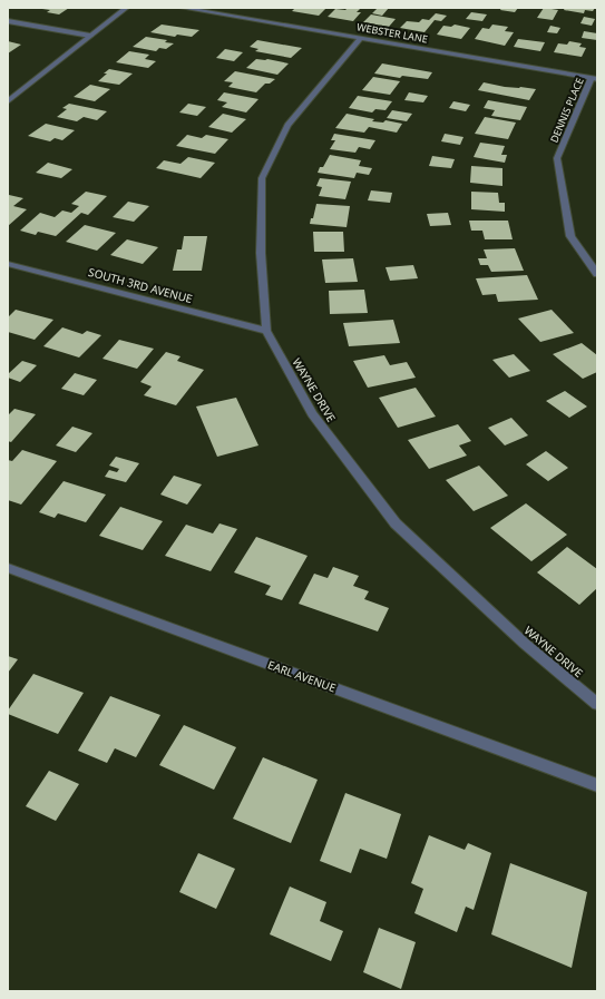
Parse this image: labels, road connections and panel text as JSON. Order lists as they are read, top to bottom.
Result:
{
  "streets": {
    "street": [
      "WEBSTER LANE",
      "DENNIS PLACE",
      "SOUTH 3RD AVENUE",
      "WAYNE DRIVE",
      "EARL AVENUE"
    ]
  },
  "crossings": [
    ["WEBSTER LANE", "DENNIS PLACE"],
    ["WEBSTER LANE", "WAYNE DRIVE"],
    ["SOUTH 3RD AVENUE", "WAYNE DRIVE"]
  ]
}
